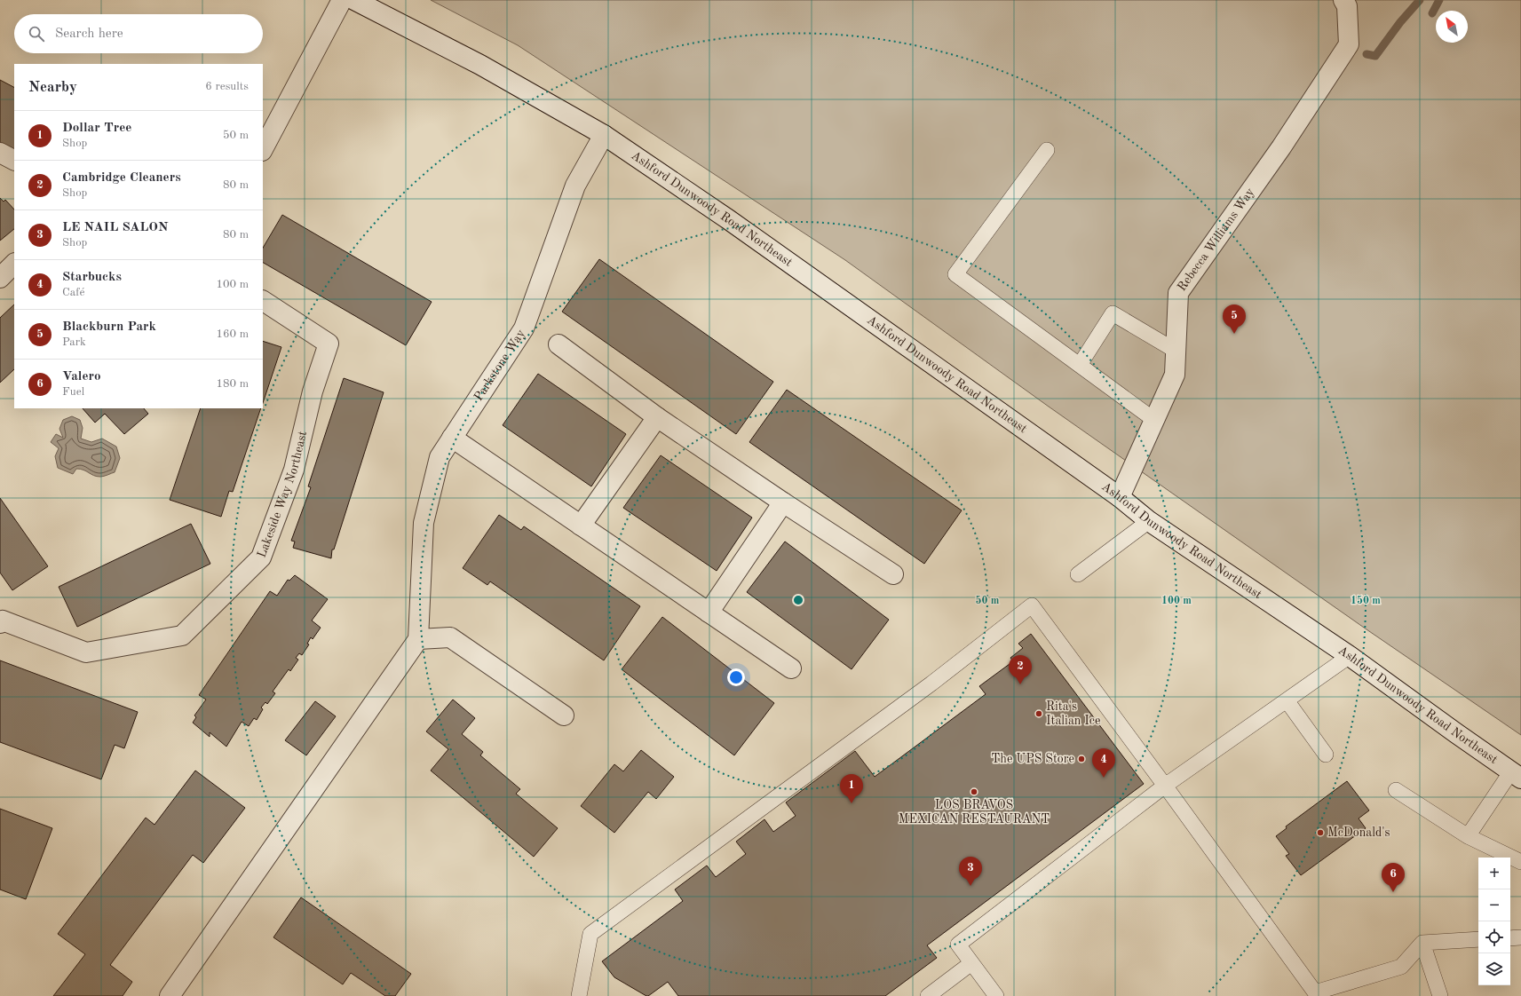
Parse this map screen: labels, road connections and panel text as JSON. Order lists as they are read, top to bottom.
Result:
{
  "streets": {
    "street": [
      "Ashford Dunwoody Road Northeast",
      "Rebecca Williams Way",
      "Parkstone Way",
      "Lakeside Way Northeast"
    ]
  },
  "crossings": [
    ["Ashford Dunwoody Road Northeast", "Rebecca Williams Way"],
    ["Ashford Dunwoody Road Northeast", "Parkstone Way"]
  ],
  "places": [
    "Rita's Italian Ice",
    "The UPS Store",
    "LOS BRAVOS MEXICAN RESTAURANT",
    "McDonald's"
  ],
  "north": "top left",
  "page": {
    "search": "Search here",
    "heading": ["Nearby", "6 results"],
    "list": [
      {
        "mark": "1",
        "name": "Dollar Tree",
        "note": "Shop",
        "value": "50 m"
      },
      {
        "mark": "2",
        "name": "Cambridge Cleaners",
        "note": "Shop",
        "value": "80 m"
      },
      {
        "mark": "3",
        "name": "LE NAIL SALON",
        "note": "Shop",
        "value": "80 m"
      },
      {
        "mark": "4",
        "name": "Starbucks",
        "note": "Café",
        "value": "100 m"
      },
      {
        "mark": "5",
        "name": "Blackburn Park",
        "note": "Park",
        "value": "160 m"
      },
      {
        "mark": "6",
        "name": "Valero",
        "note": "Fuel",
        "value": "180 m"
      }
    ],
    "pins": [
      "5",
      "2",
      "4",
      "1",
      "3",
      "6"
    ],
    "map_buttons": ["+", "−"]
  },
  "rings": ["50 m", "100 m", "150 m"]
}
